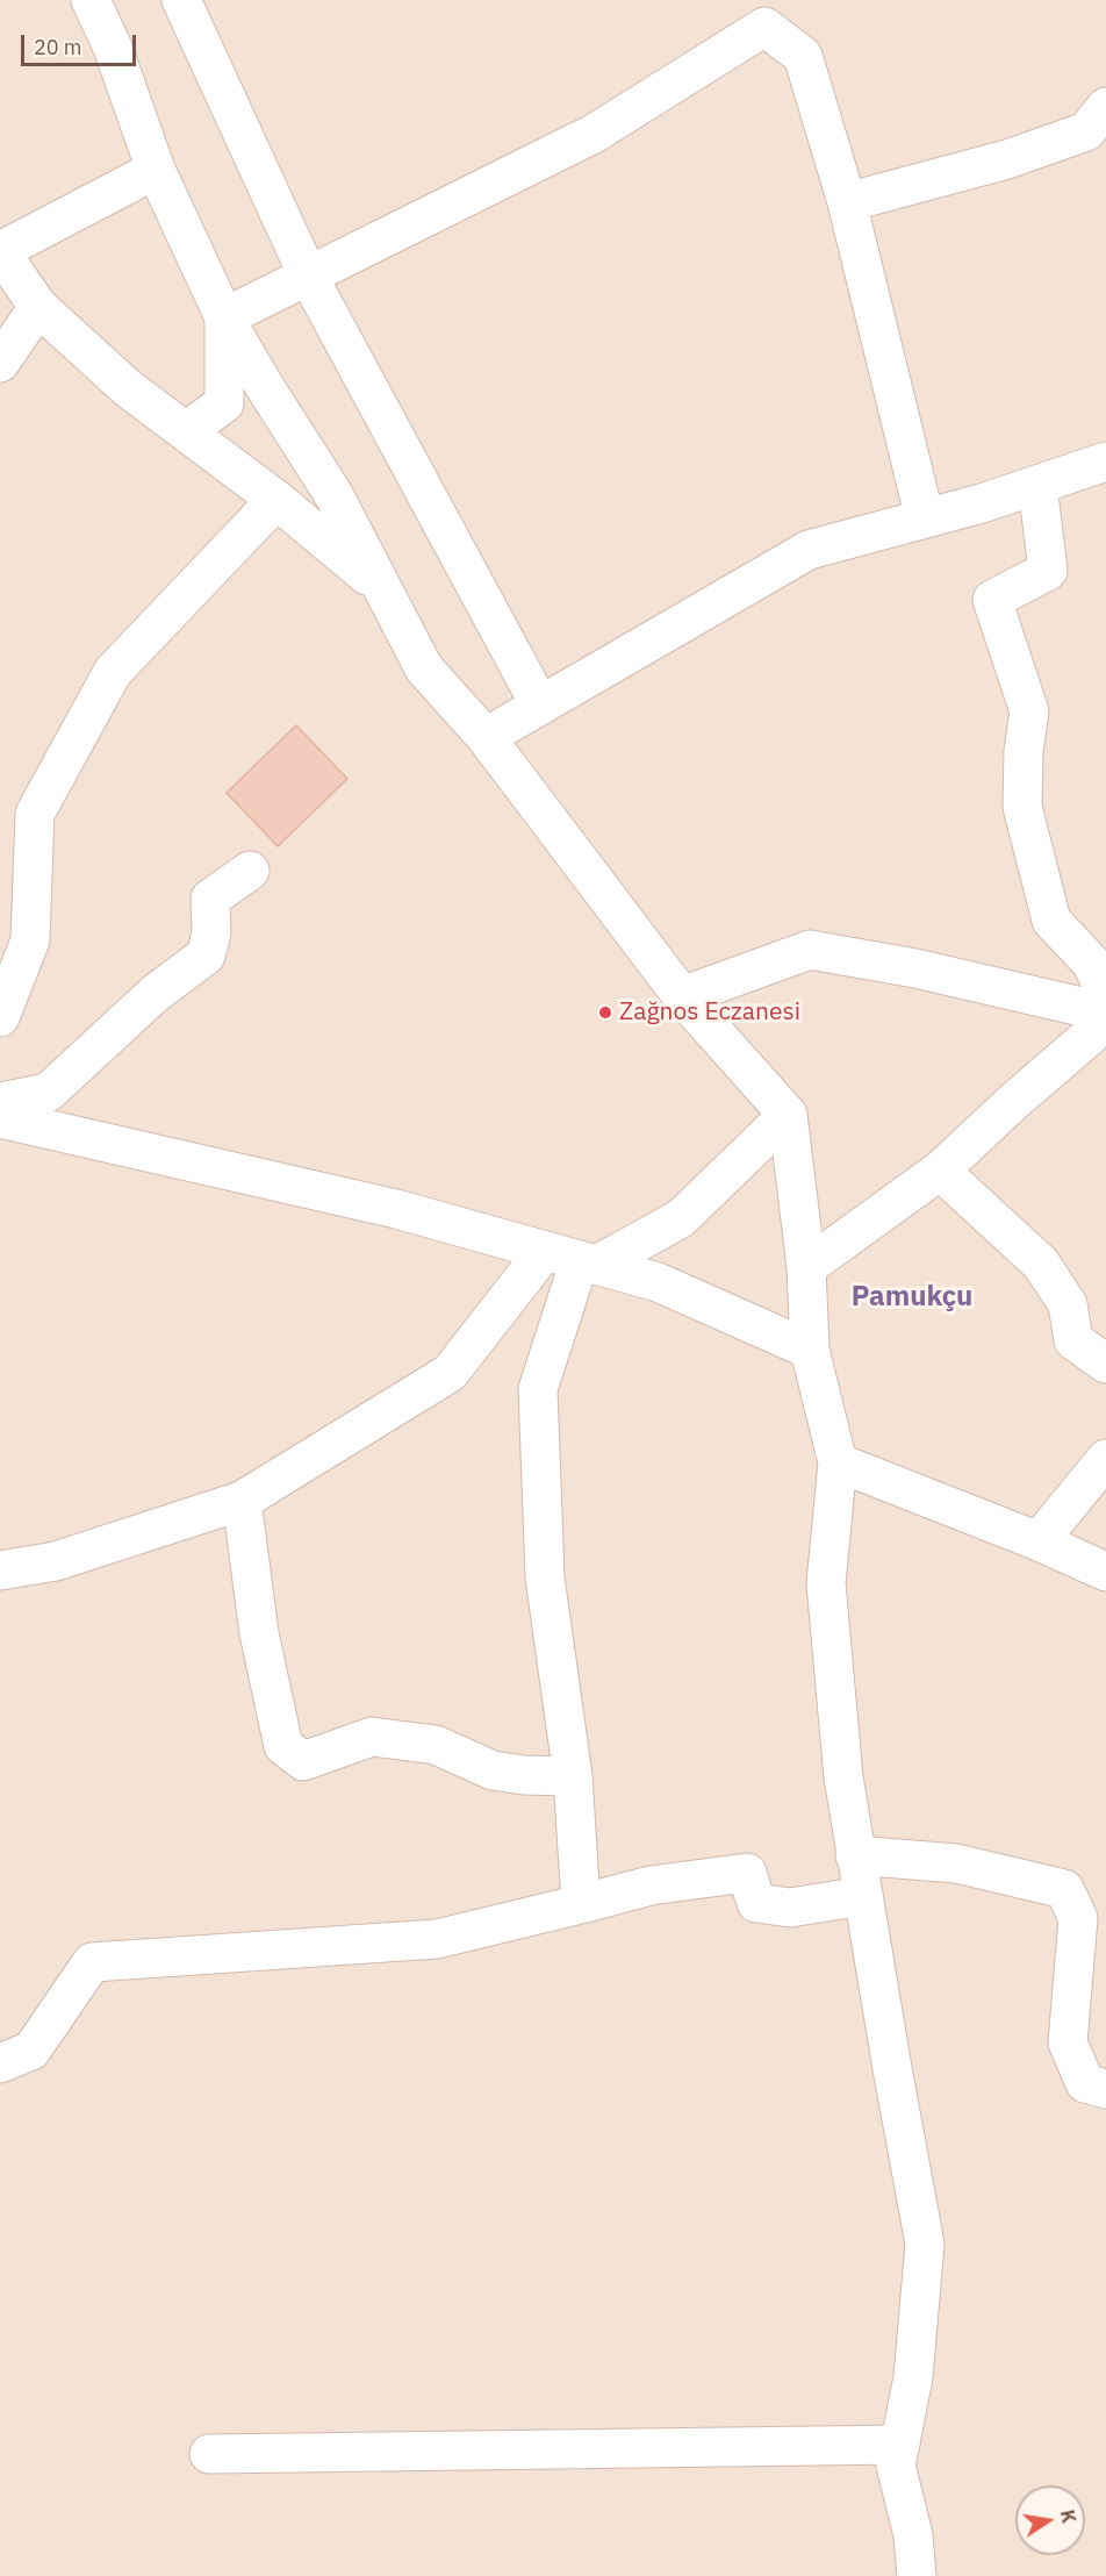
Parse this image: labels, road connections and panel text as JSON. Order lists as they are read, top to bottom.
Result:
{
  "districts": ["Pamukçu"],
  "places": ["Zağnos Eczanesi"],
  "scale_bar": "20 m",
  "north": "right"
}
